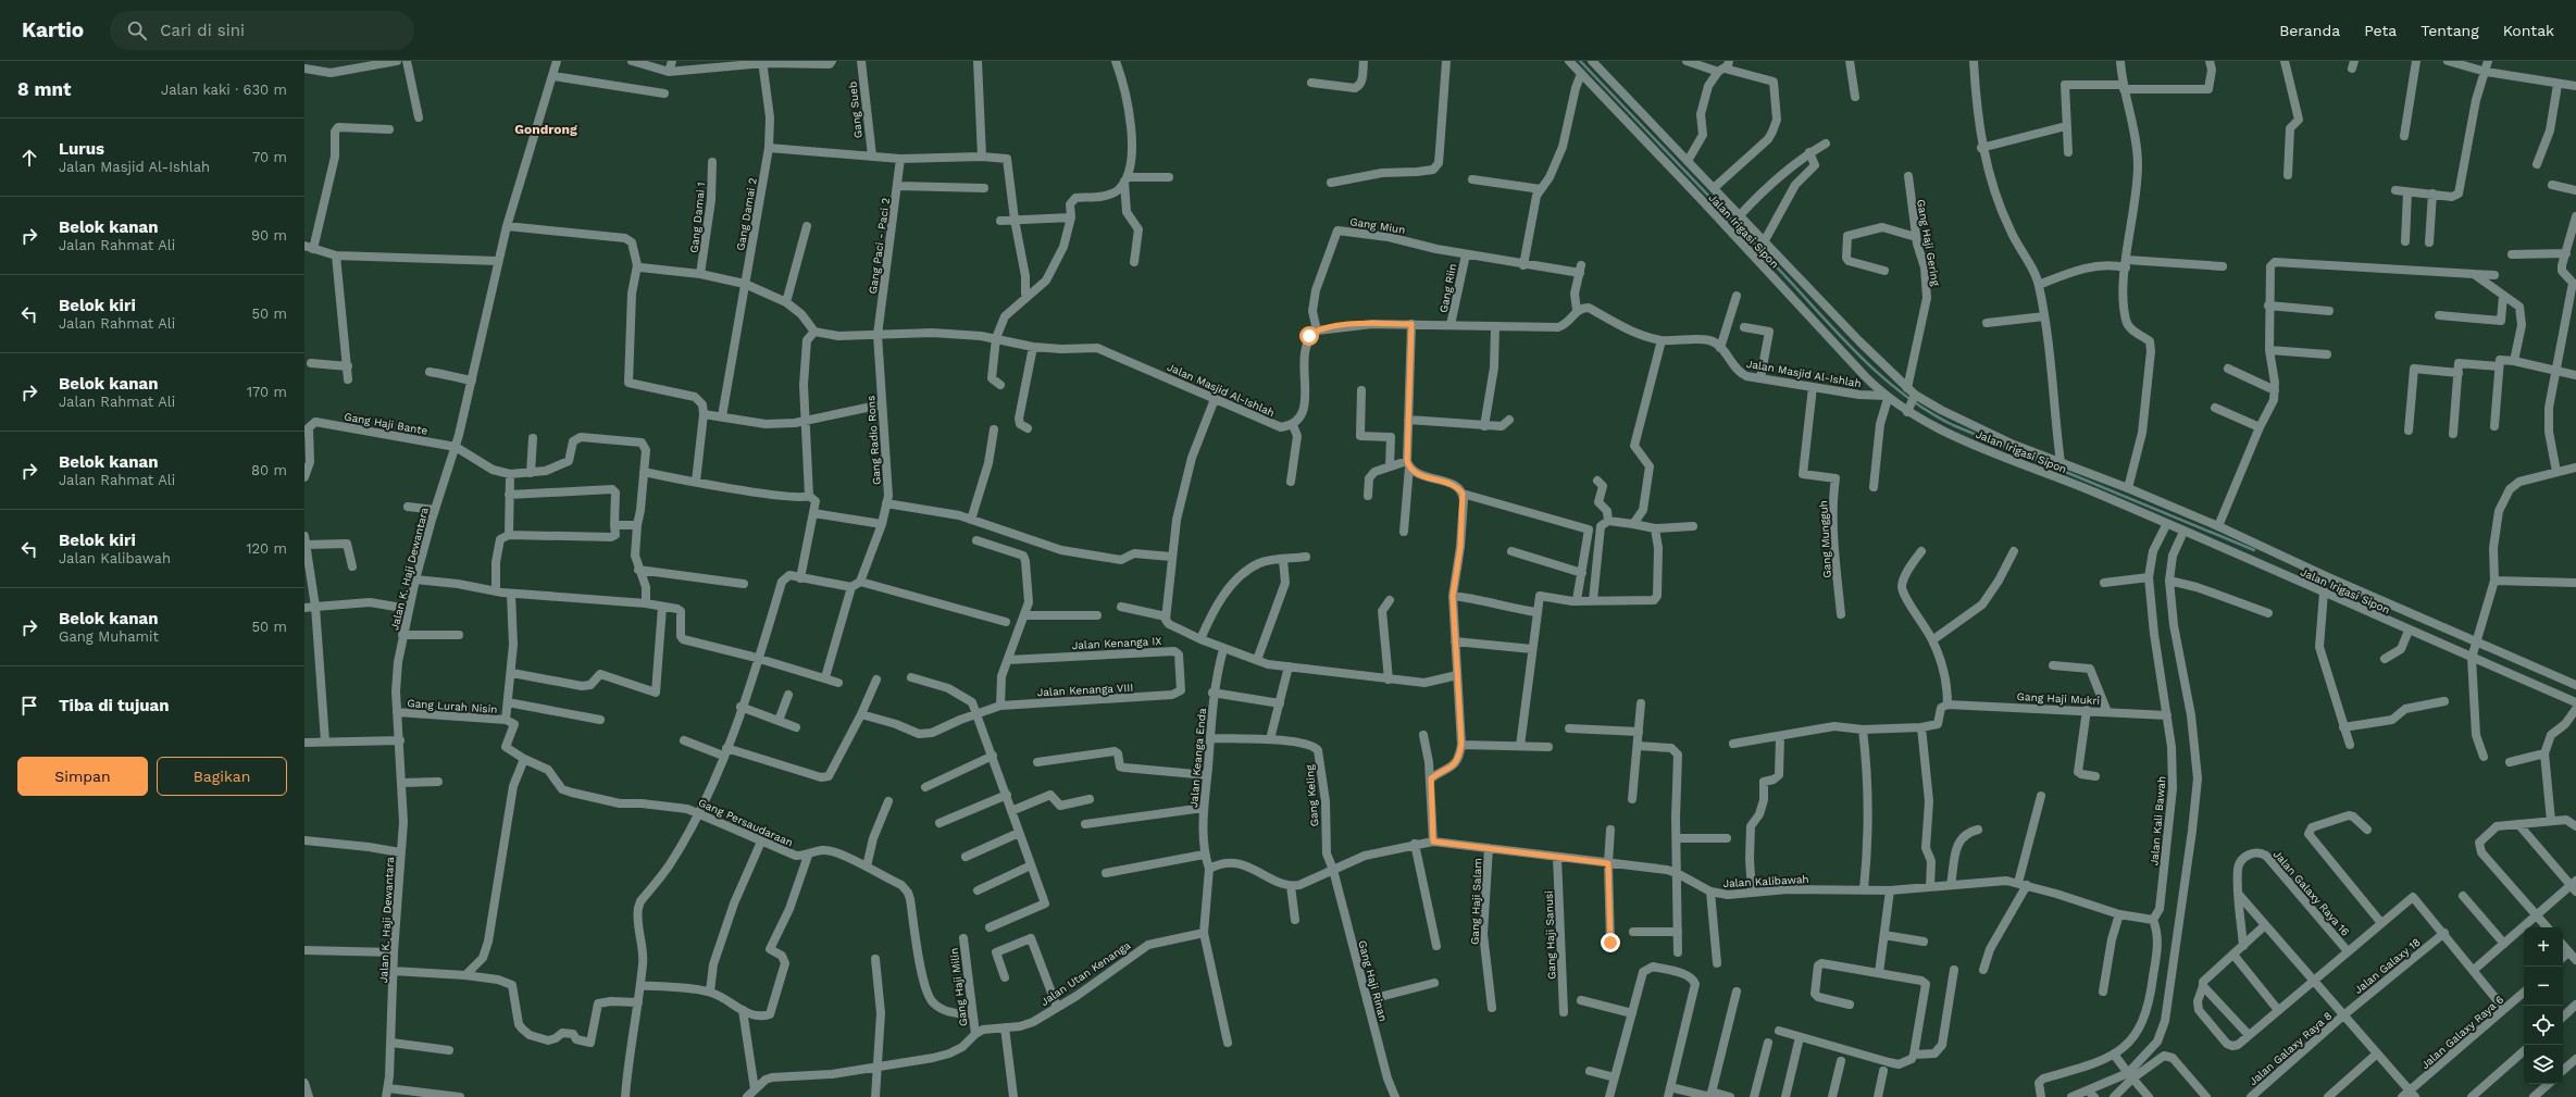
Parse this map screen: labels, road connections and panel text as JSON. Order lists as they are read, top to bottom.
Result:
{
  "streets": {
    "street": [
      "Gang Sueb",
      "Gang Damai 2",
      "Gang Damai 1",
      "Gang Miun",
      "Jalan Irigasi Sipon",
      "Gang Haji Gering",
      "Gang Paci - Paci 2",
      "Gang Riin",
      "Jalan Masjid Al-Ishlah",
      "Gang Haji Bante",
      "Gang Radio Rons",
      "Gang Mungguh",
      "Jalan K. Haji Dewantara",
      "Jalan Kenanga IX",
      "Jalan Kenanga VIII",
      "Gang Haji Mukri",
      "Gang Lurah Nisin",
      "Jalan Keanga Enda",
      "Gang Keling",
      "Jalan Kali Bawah",
      "Gang Persaudaraan",
      "Jalan Kalibawah",
      "Jalan Galaxy Raya 16",
      "Gang Haji Salam",
      "Gang Haji Sanusi",
      "Jalan Galaxy 18",
      "Jalan Utan Kenanga",
      "Gang Haji Rinan",
      "Gang Haji Milin",
      "Jalan Galaxy Raya 6",
      "Jalan Galaxy Raya 8"
    ]
  },
  "crossings": [
    ["Gang Miun", "Gang Riin"],
    ["Jalan Irigasi Sipon", "Gang Haji Gering"],
    ["Jalan Irigasi Sipon", "Jalan Masjid Al-Ishlah"],
    ["Jalan Irigasi Sipon", "Jalan Kali Bawah"],
    ["Gang Paci - Paci 2", "Jalan Masjid Al-Ishlah"],
    ["Gang Paci - Paci 2", "Gang Radio Rons"],
    ["Jalan Masjid Al-Ishlah", "Gang Radio Rons"],
    ["Jalan Masjid Al-Ishlah", "Gang Mungguh"],
    ["Gang Haji Bante", "Jalan K. Haji Dewantara"],
    ["Jalan K. Haji Dewantara", "Gang Lurah Nisin"],
    ["Jalan Kenanga IX", "Jalan Kenanga VIII"],
    ["Gang Haji Mukri", "Jalan Kali Bawah"],
    ["Gang Lurah Nisin", "Gang Persaudaraan"],
    ["Jalan Keanga Enda", "Gang Keling"],
    ["Gang Keling", "Jalan Kalibawah"],
    ["Gang Keling", "Gang Haji Rinan"],
    ["Jalan Kali Bawah", "Jalan Kalibawah"],
    ["Gang Persaudaraan", "Gang Haji Milin"],
    ["Jalan Kalibawah", "Gang Haji Salam"],
    ["Jalan Kalibawah", "Gang Haji Sanusi"],
    ["Jalan Kalibawah", "Gang Haji Rinan"],
    ["Jalan Galaxy 18", "Jalan Galaxy Raya 8"],
    ["Jalan Utan Kenanga", "Gang Haji Milin"]
  ],
  "districts": ["Gondrong"],
  "page": {
    "header": "Kartio",
    "search": "Cari di sini",
    "nav": [
      "Beranda",
      "Peta",
      "Tentang",
      "Kontak"
    ],
    "heading": ["8 mnt", "Jalan kaki · 630 m"],
    "list": [
      ["Lurus", "Jalan Masjid Al-Ishlah", "70 m"],
      ["Belok kanan", "Jalan Rahmat Ali", "90 m"],
      ["Belok kiri", "Jalan Rahmat Ali", "50 m"],
      ["Belok kanan", "Jalan Rahmat Ali", "170 m"],
      ["Belok kanan", "Jalan Rahmat Ali", "80 m"],
      ["Belok kiri", "Jalan Kalibawah", "120 m"],
      ["Belok kanan", "Gang Muhamit", "50 m"],
      "Tiba di tujuan"
    ],
    "buttons": ["Simpan", "Bagikan"],
    "map_buttons": ["+", "−"]
  }
}
